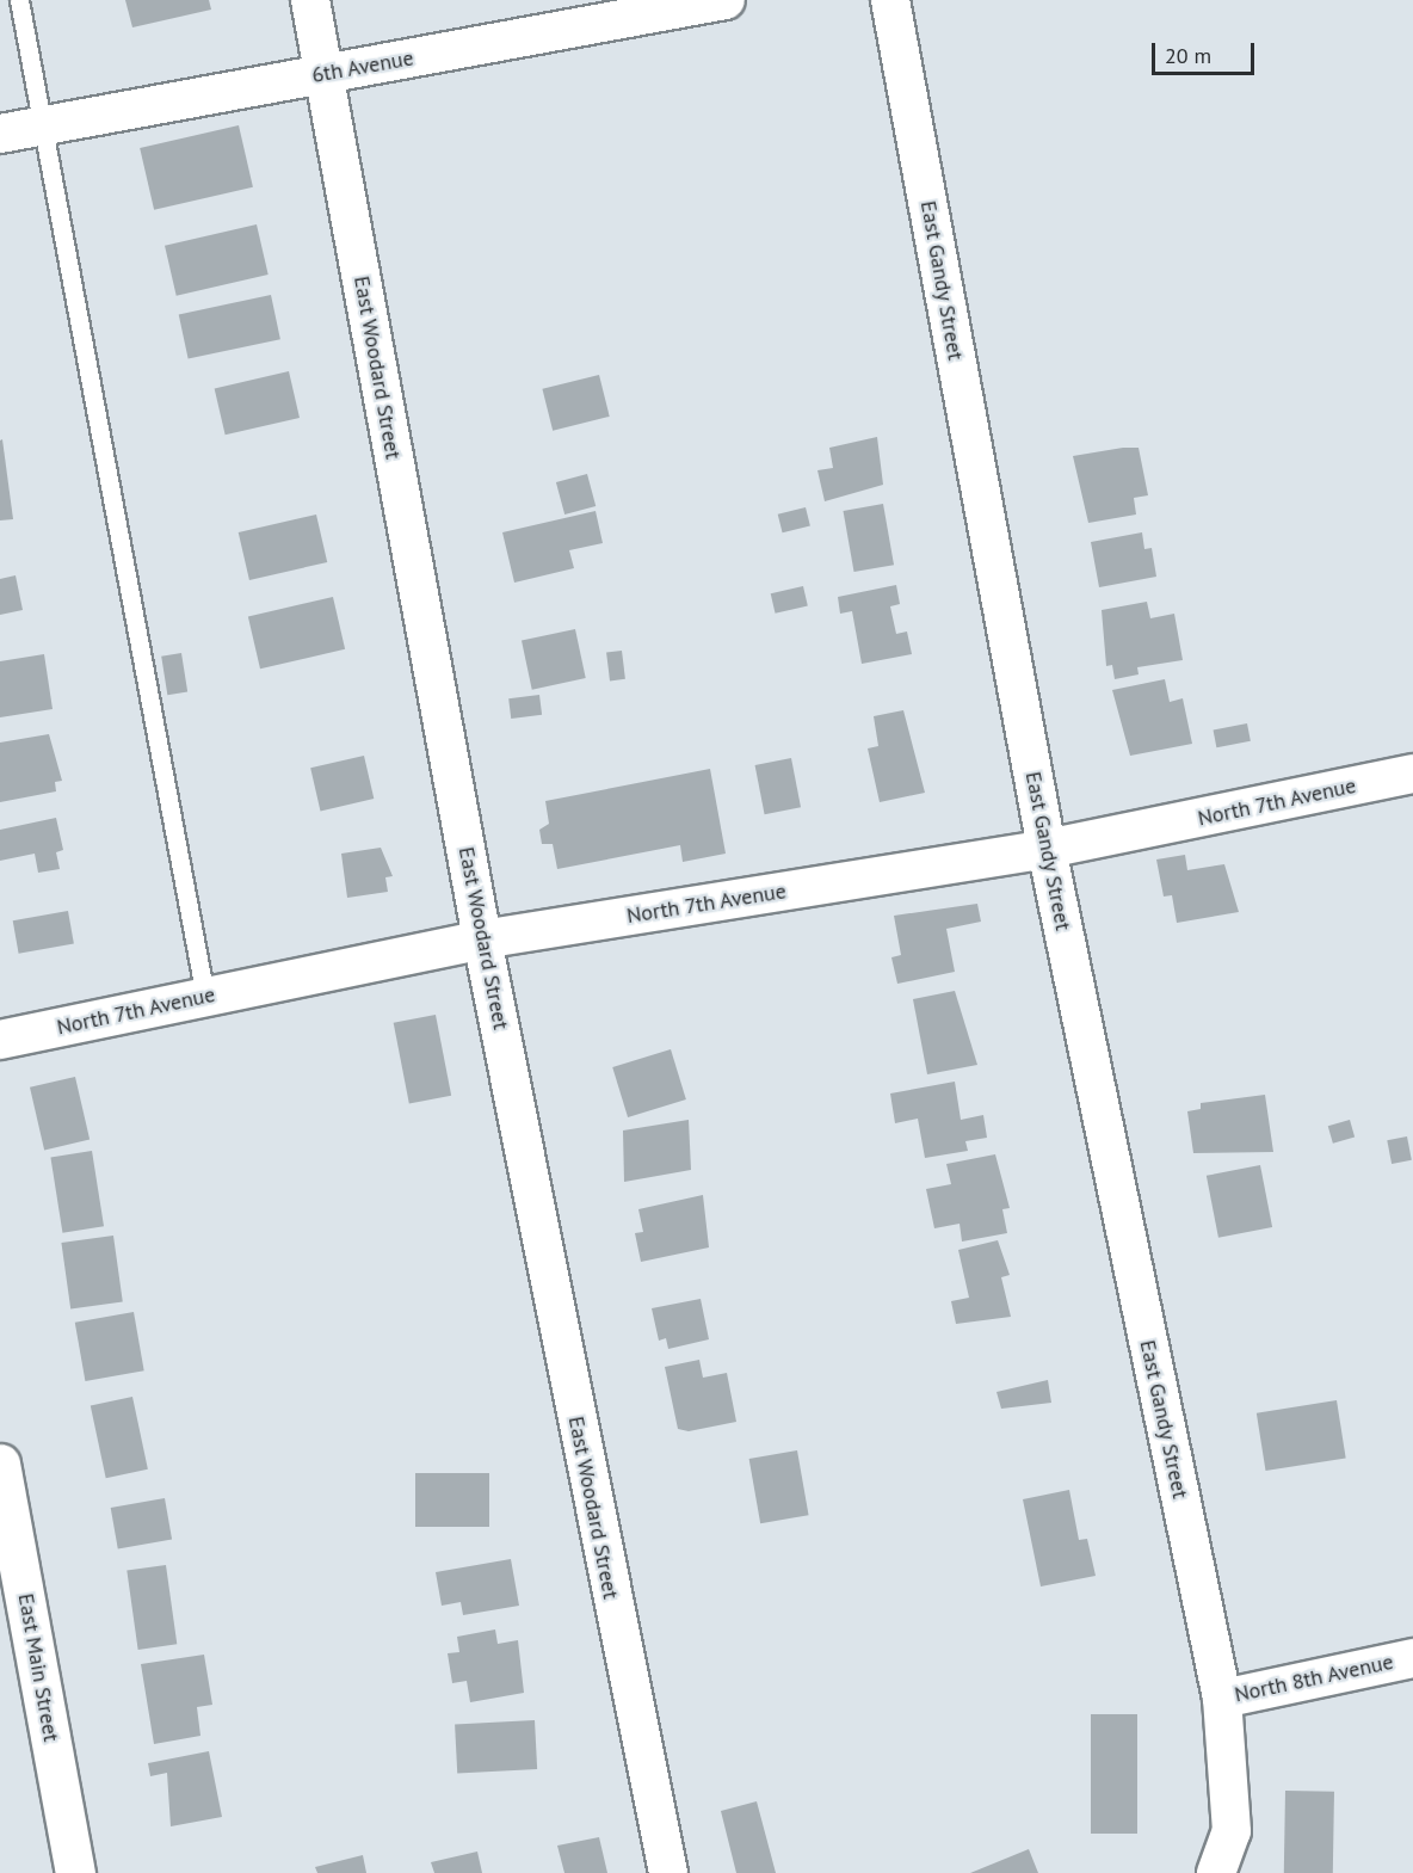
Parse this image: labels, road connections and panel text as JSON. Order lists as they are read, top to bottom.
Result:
{
  "streets": {
    "main road": ["East Main Street"],
    "street": [
      "6th Avenue",
      "East Gandy Street",
      "East Woodard Street",
      "North 7th Avenue",
      "North 8th Avenue"
    ]
  },
  "crossings": [
    ["6th Avenue", "East Woodard Street"],
    ["East Gandy Street", "North 7th Avenue"],
    ["East Gandy Street", "North 8th Avenue"],
    ["East Woodard Street", "North 7th Avenue"]
  ],
  "scale_bar": "20 m"
}
